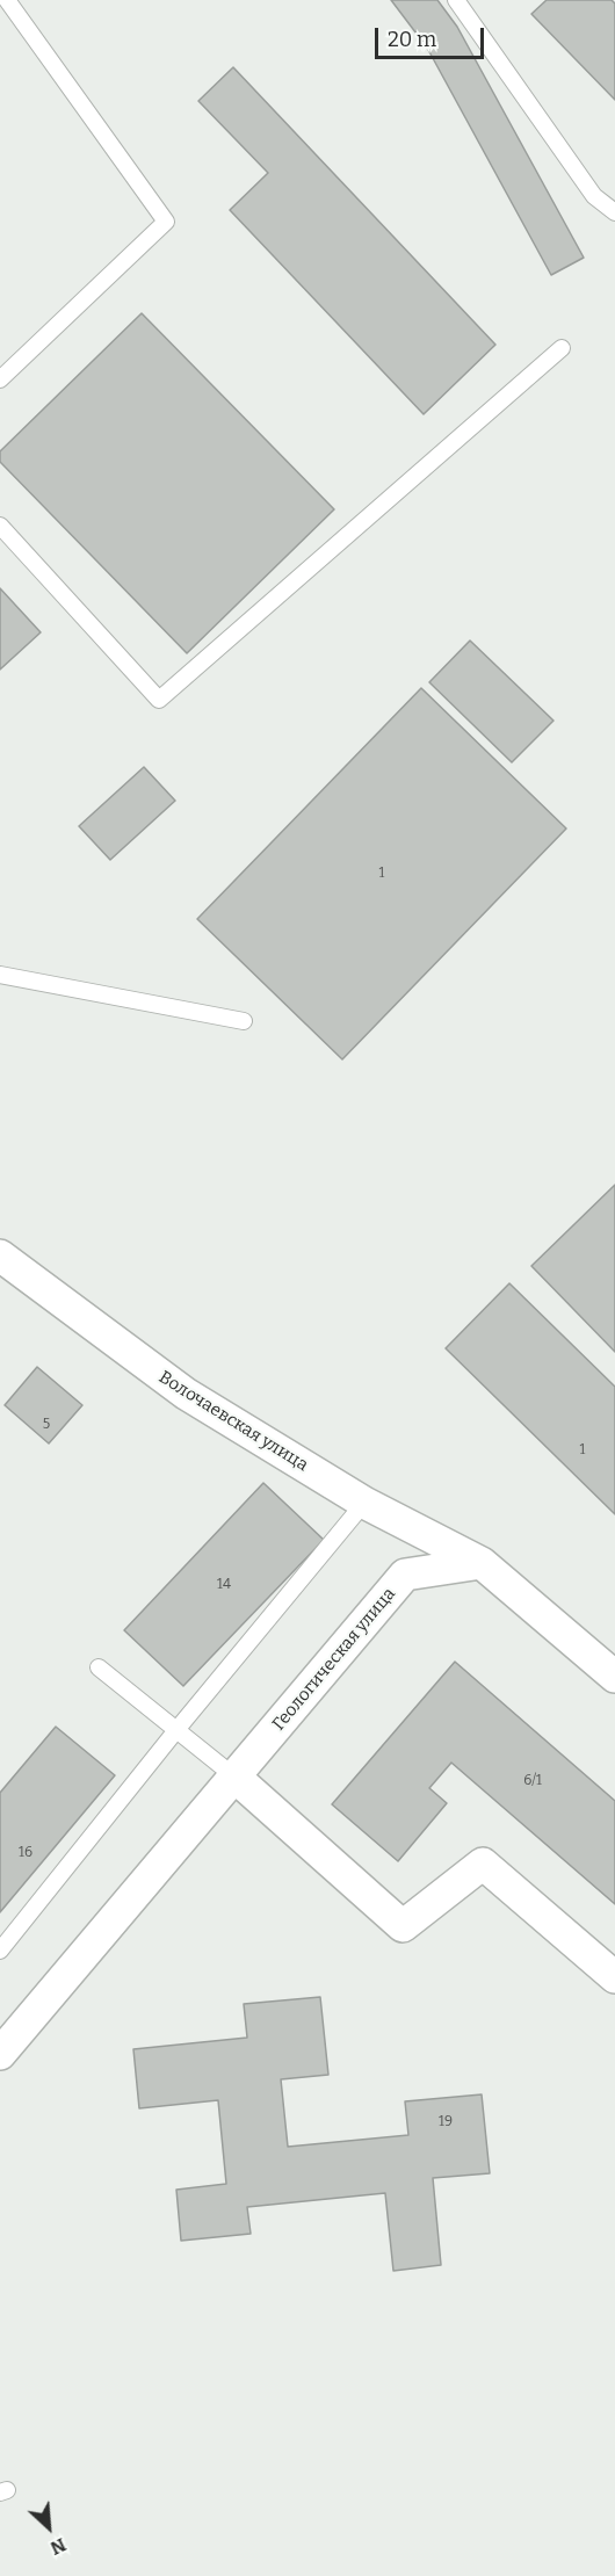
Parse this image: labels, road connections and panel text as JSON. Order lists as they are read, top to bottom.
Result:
{
  "streets": {
    "street": ["Волочаевская улица", "Геологическая улица"]
  },
  "crossings": [
    ["Волочаевская улица", "Геологическая улица"]
  ],
  "house_numbers": [
    "1",
    "5",
    "1",
    "14",
    "6/1",
    "16",
    "19"
  ],
  "scale_bar": "20 m",
  "north": "bottom right"
}
